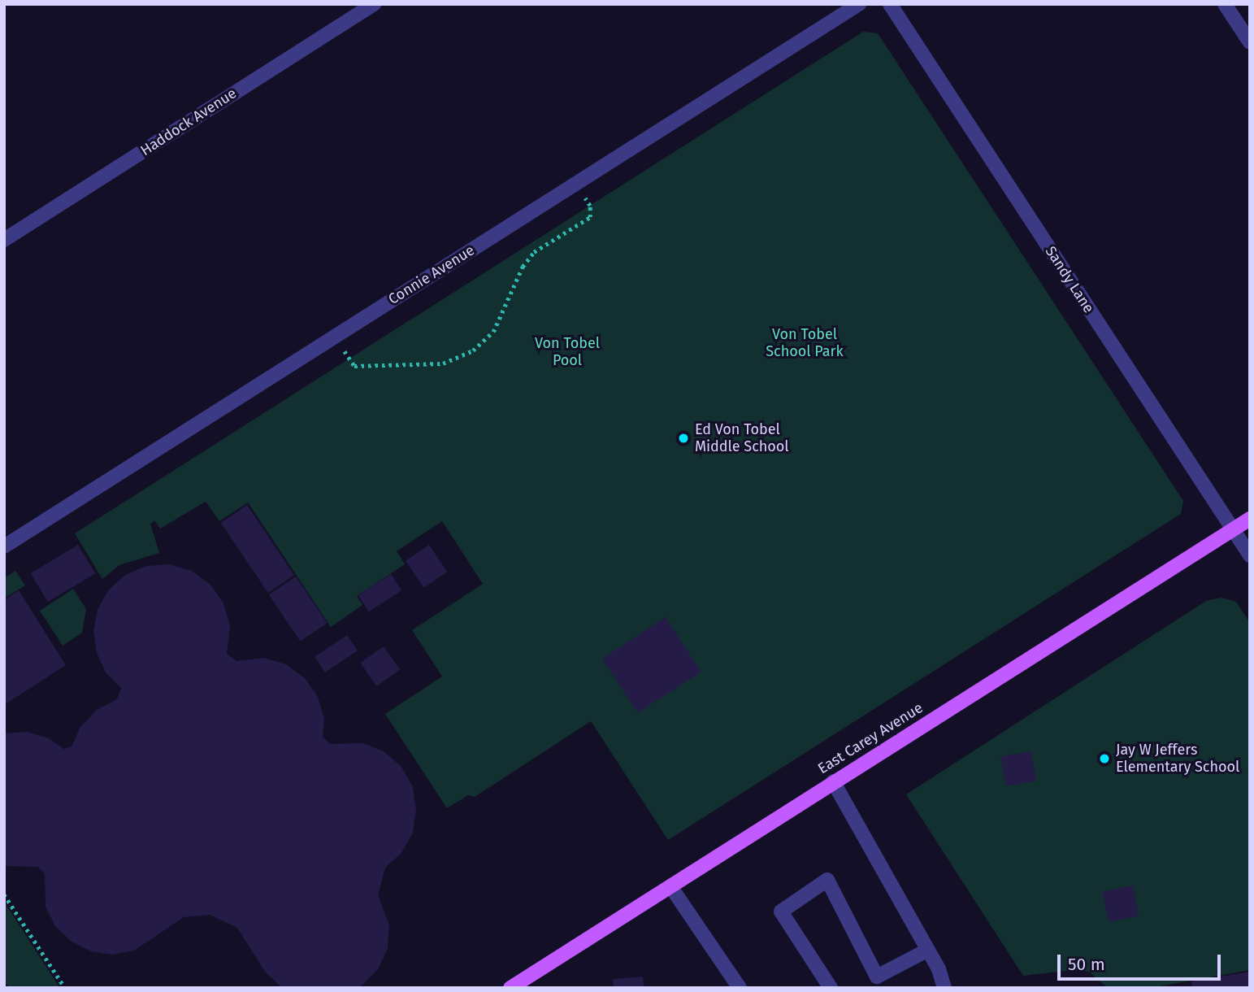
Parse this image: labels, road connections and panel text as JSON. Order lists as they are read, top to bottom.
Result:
{
  "streets": {
    "main road": ["East Carey Avenue"],
    "street": ["Haddock Avenue", "Connie Avenue", "Sandy Lane"]
  },
  "crossings": [
    ["Sandy Lane", "East Carey Avenue"]
  ],
  "parks": ["Von Tobel School Park", "Von Tobel Pool"],
  "places": ["Ed Von Tobel Middle School", "Jay W Jeffers Elementary School"],
  "scale_bar": "50 m"
}
